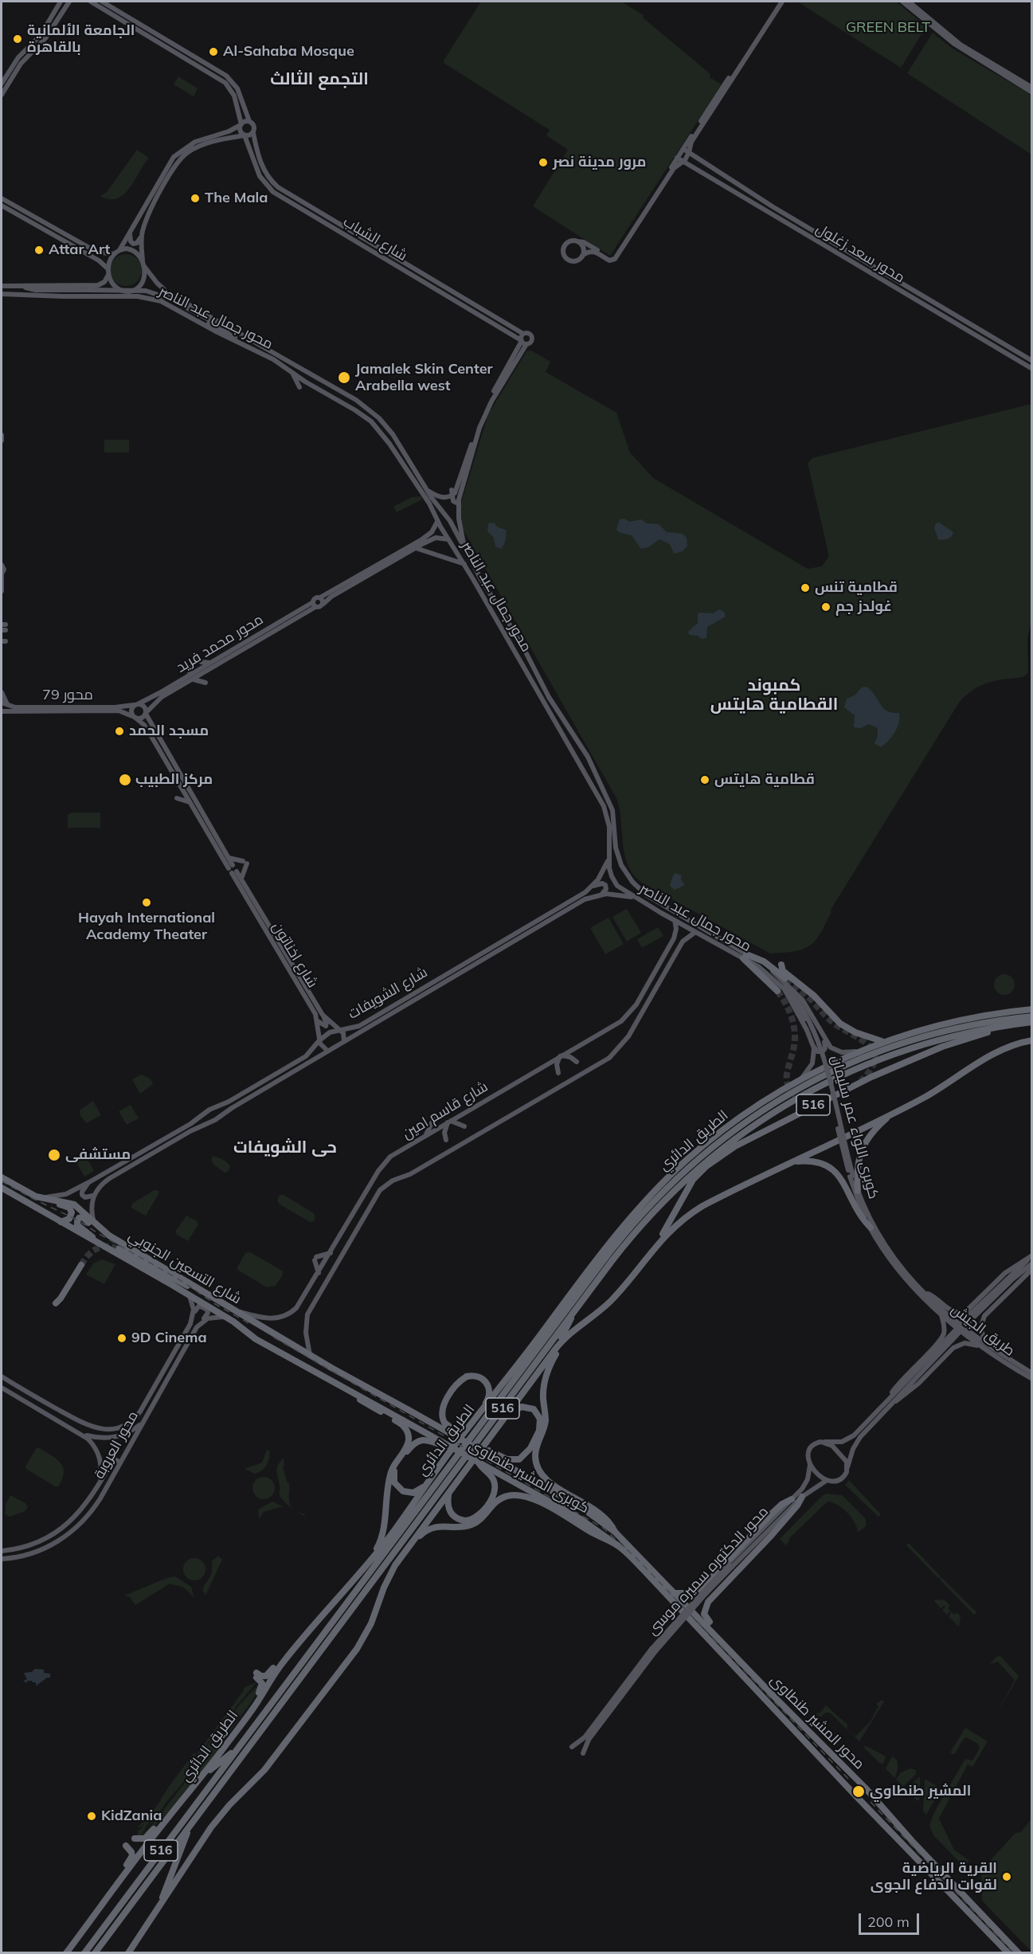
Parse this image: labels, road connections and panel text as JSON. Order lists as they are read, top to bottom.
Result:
{
  "streets": {
    "highway": [
      "516",
      "الطريق الدائري",
      "شارع التسعين الجنوبي",
      "كوبرى المشير طنطاوى",
      "محور المشير طنطاوى"
    ],
    "main road": [
      "شارع الشباب",
      "محور سعد زغلول",
      "محور جمال عبد الناصر",
      "محور محمد فريد",
      "محور 79",
      "شارع اخناتون",
      "شارع الشويفات",
      "شارع قاسم امين",
      "كوبرى اللواء عمر سليمان",
      "طريق الجيش",
      "محور العروبة",
      "محور الدكتوره سميره موسى"
    ]
  },
  "crossings": [
    ["محور جمال عبد الناصر", "شارع الشويفات"],
    ["محور جمال عبد الناصر", "شارع قاسم امين"],
    ["محور جمال عبد الناصر", "كوبرى اللواء عمر سليمان"],
    ["محور جمال عبد الناصر", "الطريق الدائري"],
    ["محور محمد فريد", "محور 79"],
    ["محور محمد فريد", "شارع اخناتون"],
    ["محور 79", "شارع اخناتون"],
    ["شارع اخناتون", "شارع الشويفات"],
    ["شارع الشويفات", "شارع التسعين الجنوبي"],
    ["516", "الطريق الدائري"],
    ["شارع قاسم امين", "شارع التسعين الجنوبي"],
    ["كوبرى اللواء عمر سليمان", "طريق الجيش"],
    ["شارع التسعين الجنوبي", "كوبرى المشير طنطاوى"],
    ["كوبرى المشير طنطاوى", "محور المشير طنطاوى"]
  ],
  "districts": ["التجمع الثالث", "كمبوند القطامية هايتس", "حى الشويفات"],
  "parks": ["GREEN BELT"],
  "places": [
    "الجامعة الألمانية بالقاهرة",
    "Al-Sahaba Mosque",
    "مرور مدينة نصر",
    "The Mala",
    "Attar Art",
    "Jamalek Skin Center Arabella west",
    "قطامية تنس",
    "غولدز جم",
    "مسجد الحمد",
    "مركز الطبيب",
    "قطامية هايتس",
    "Hayah International Academy Theater",
    "مستشفى",
    "9D Cinema",
    "المشير طنطاوي",
    "KidZania",
    "القرية الرياضية لقوات الدفاع الجوى"
  ],
  "scale_bar": "200 m"
}
